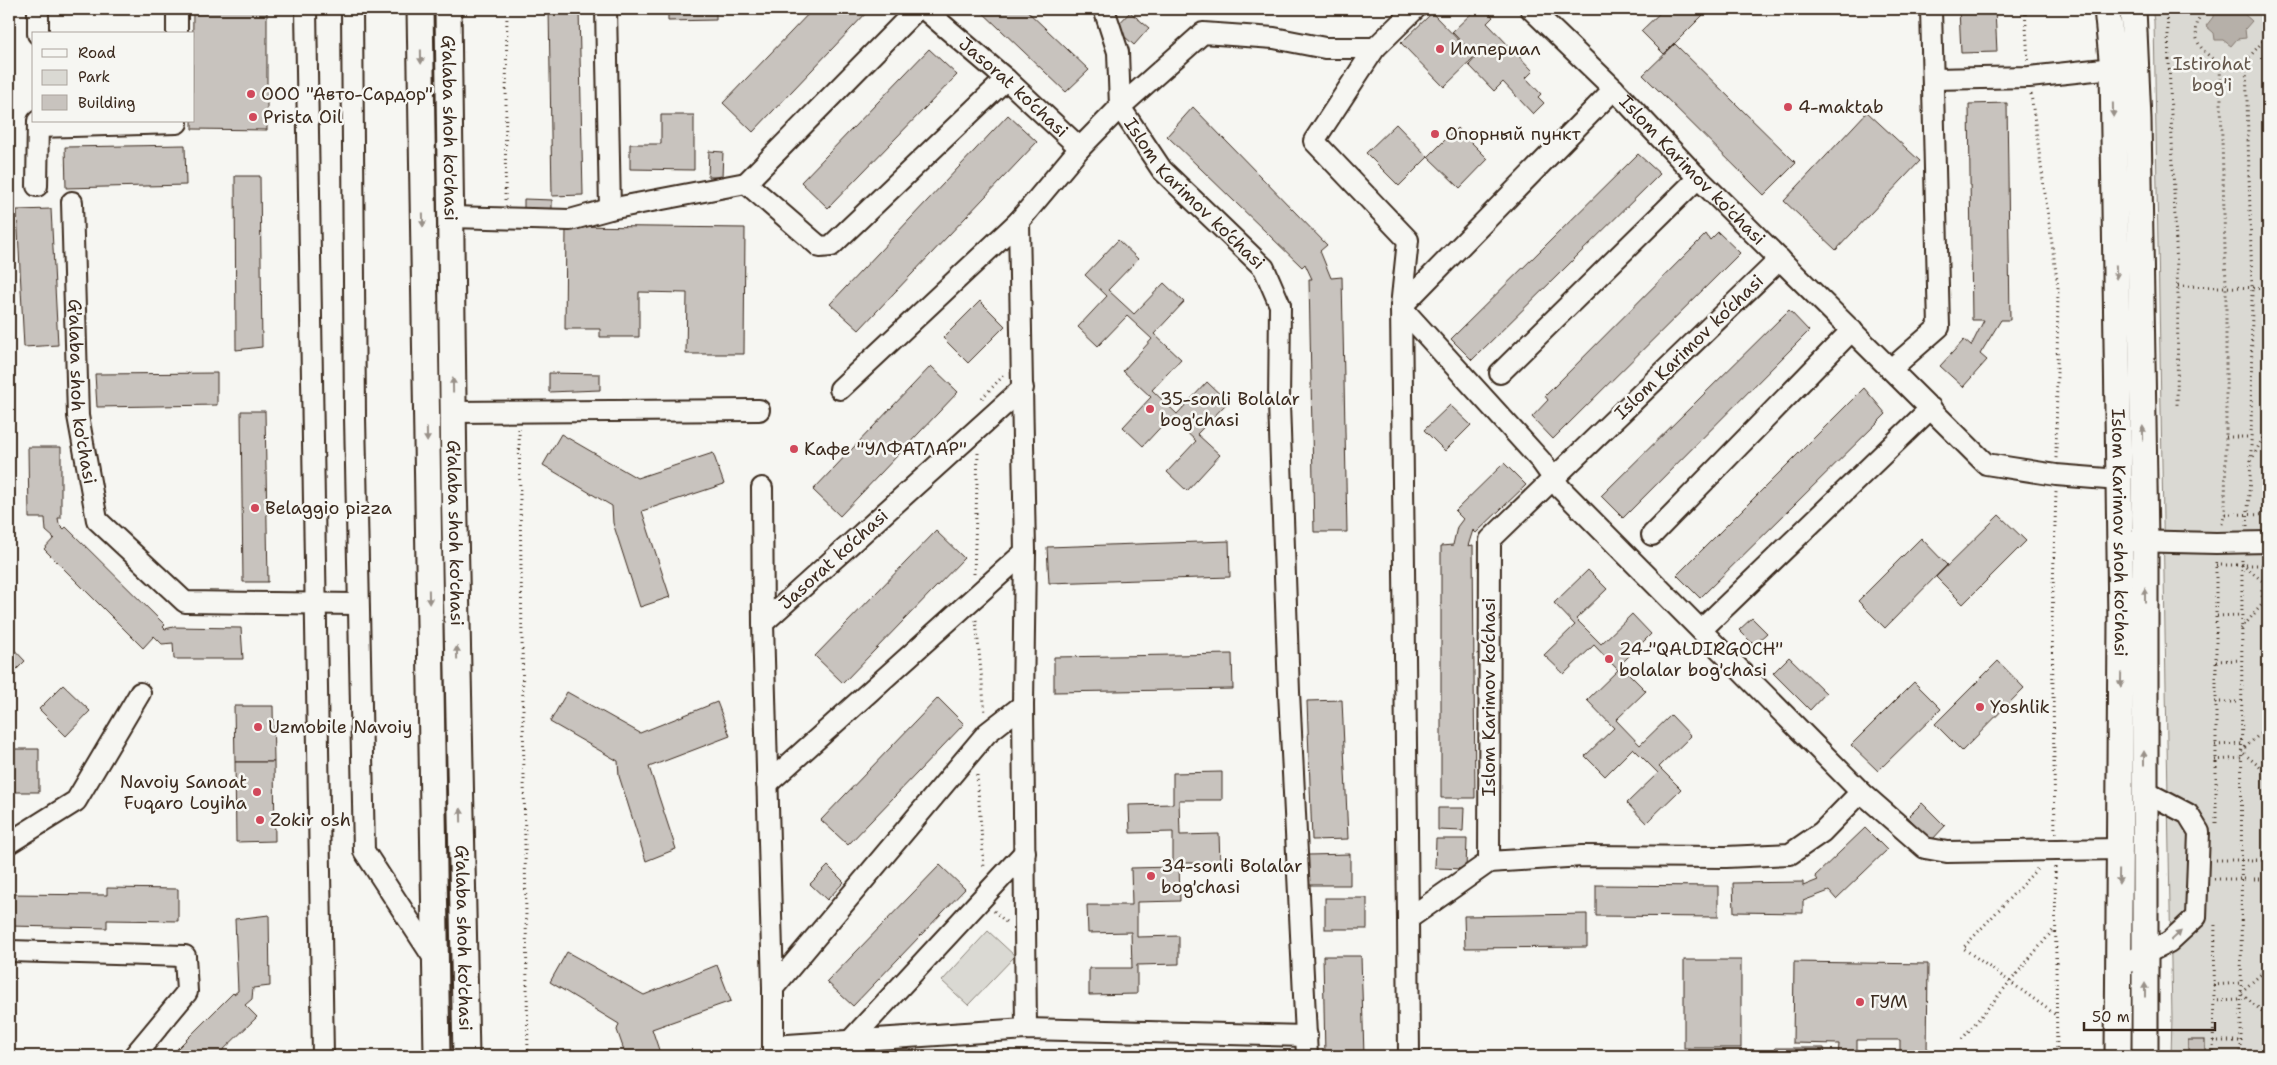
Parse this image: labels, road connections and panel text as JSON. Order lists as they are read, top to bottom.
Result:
{
  "streets": {
    "main road": ["G'alaba shoh ko'chasi", "Islom Karimov shoh ko'chasi"],
    "street": ["Jasorat ko‘chasi", "Islom Karimov ko'chasi", "Islom Karimov ko‘chasi"]
  },
  "crossings": [
    ["Islom Karimov ko'chasi", "Islom Karimov ko‘chasi"],
    ["Islom Karimov ko'chasi", "Islom Karimov shoh ko'chasi"]
  ],
  "parks": ["Istirohat bog'i"],
  "places": [
    "Империал",
    "ООО \"Авто-Сардор\"",
    "4-maktab",
    "Prista Oil",
    "Опорный пункт",
    "35-sonli Bolalar bog'chasi",
    "Кафе \"УЛФАТЛАР\"",
    "Belaggio pizza",
    "24-\"QALDIRGOCH\" bolalar bog'chasi",
    "Yoshlik",
    "Uzmobile Navoiy",
    "Navoiy Sanoat Fuqaro Loyiha",
    "Zokir osh",
    "34-sonli Bolalar bog'chasi",
    "ГУМ"
  ],
  "legend": ["Road", "Park", "Building"],
  "scale_bar": "50 m"
}
